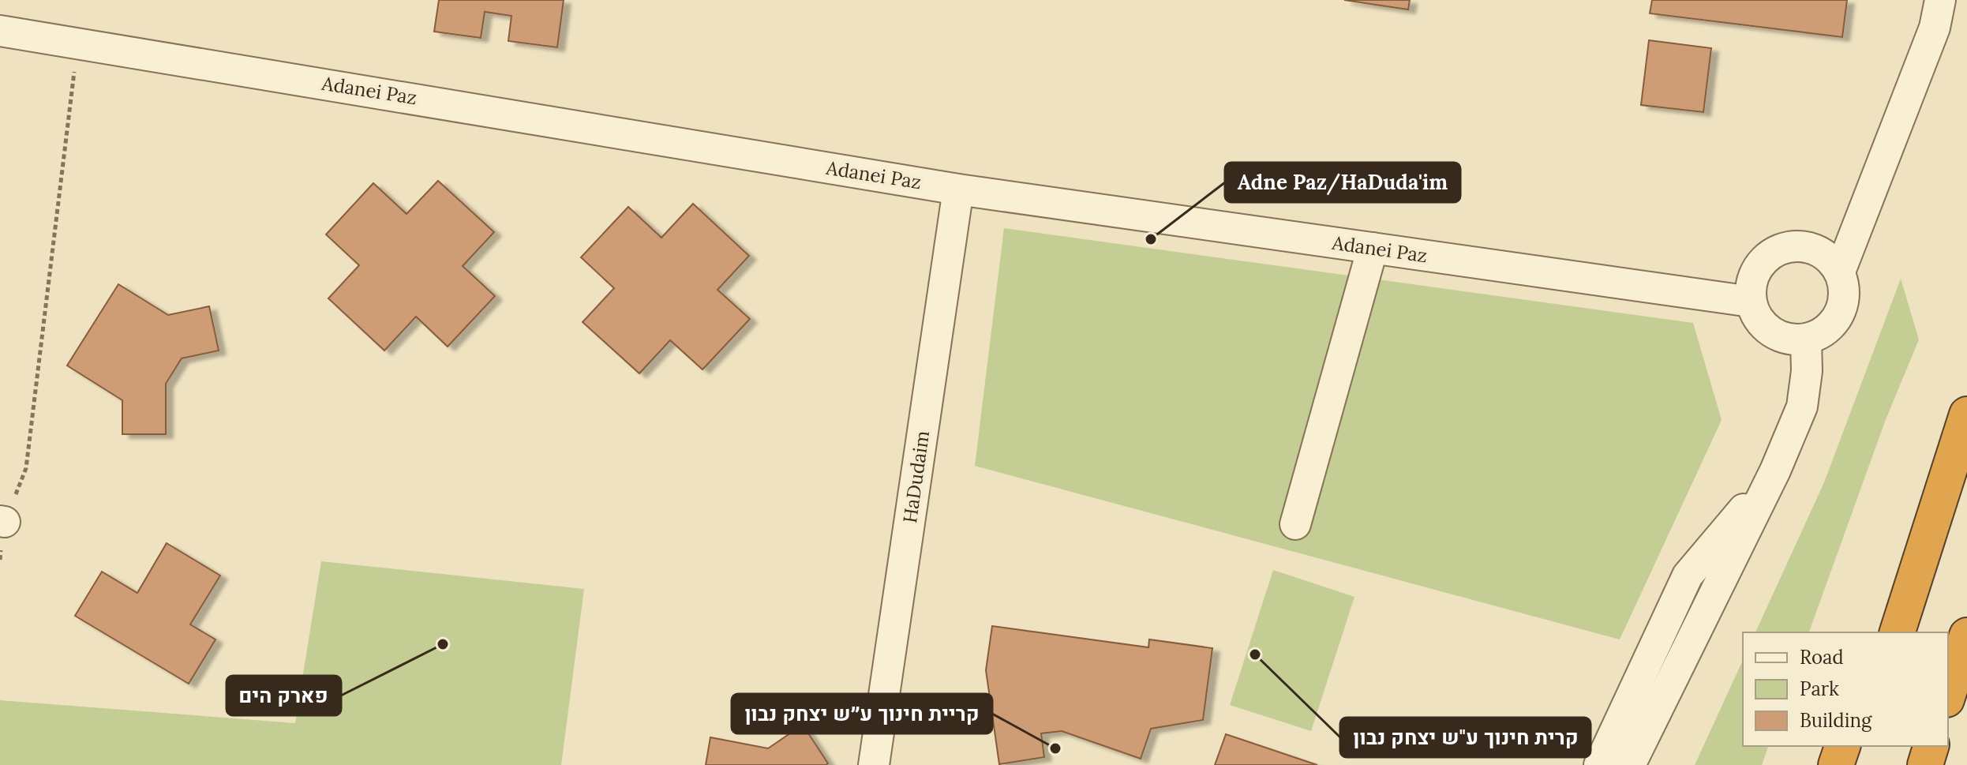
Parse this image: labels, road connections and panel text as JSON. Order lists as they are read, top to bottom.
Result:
{
  "streets": {
    "street": ["Adanei Paz", "HaDudaim"]
  },
  "crossings": [
    ["Adanei Paz", "HaDudaim"]
  ],
  "places": [
    "Adne Paz/HaDuda'im",
    "פארק הים",
    "קרית חינוך ע\"ש יצחק נבון",
    "קריית חינוך ע״ש יצחק נבון"
  ],
  "legend": ["Road", "Park", "Building"]
}
